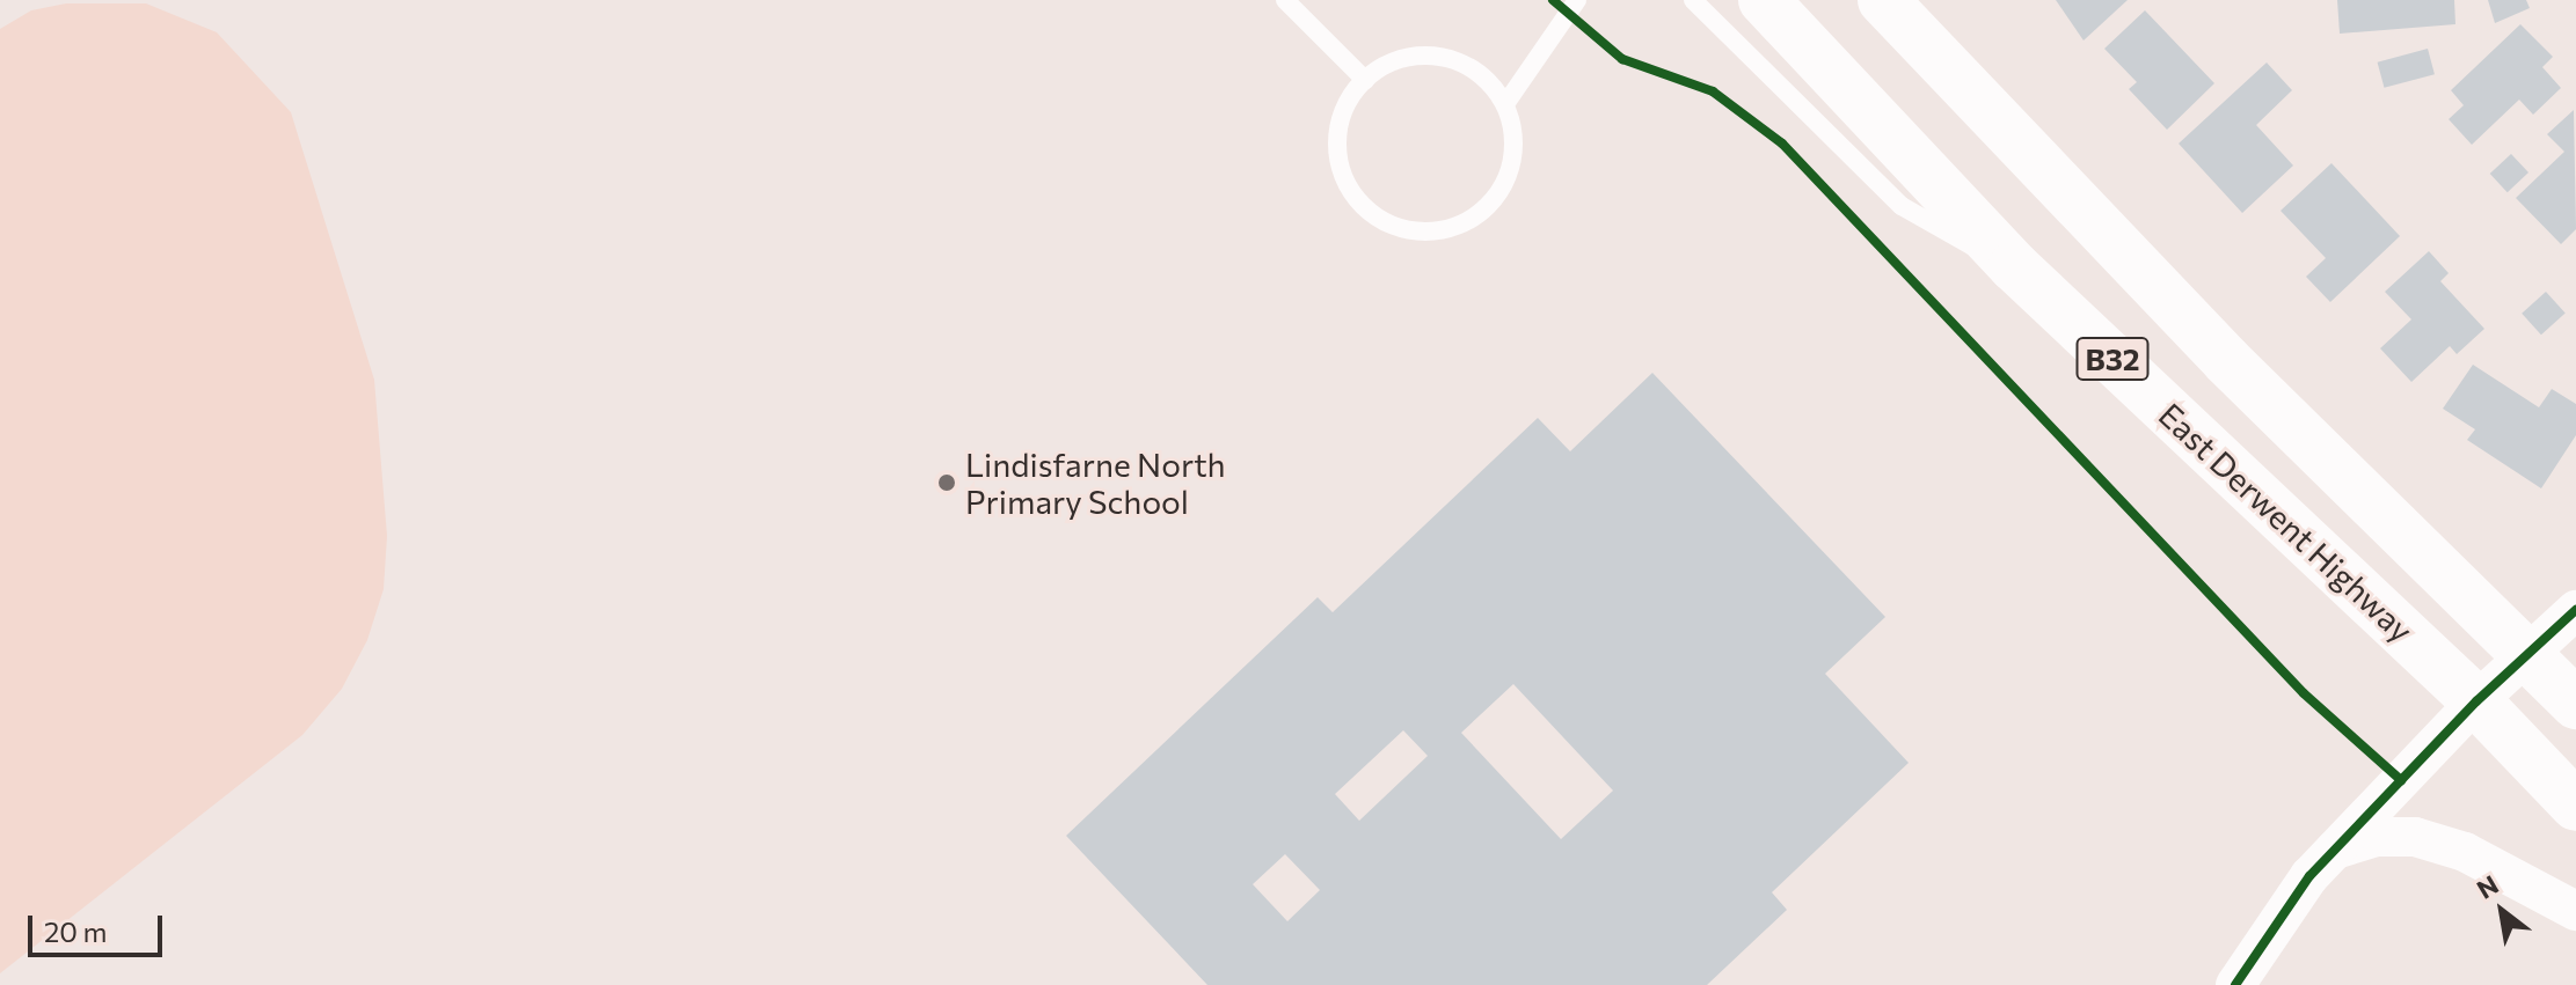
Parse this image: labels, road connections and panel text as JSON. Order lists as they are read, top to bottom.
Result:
{
  "streets": {
    "main road": ["B32", "East Derwent Highway"]
  },
  "places": ["Lindisfarne North Primary School"],
  "scale_bar": "20 m",
  "north": "top left"
}
